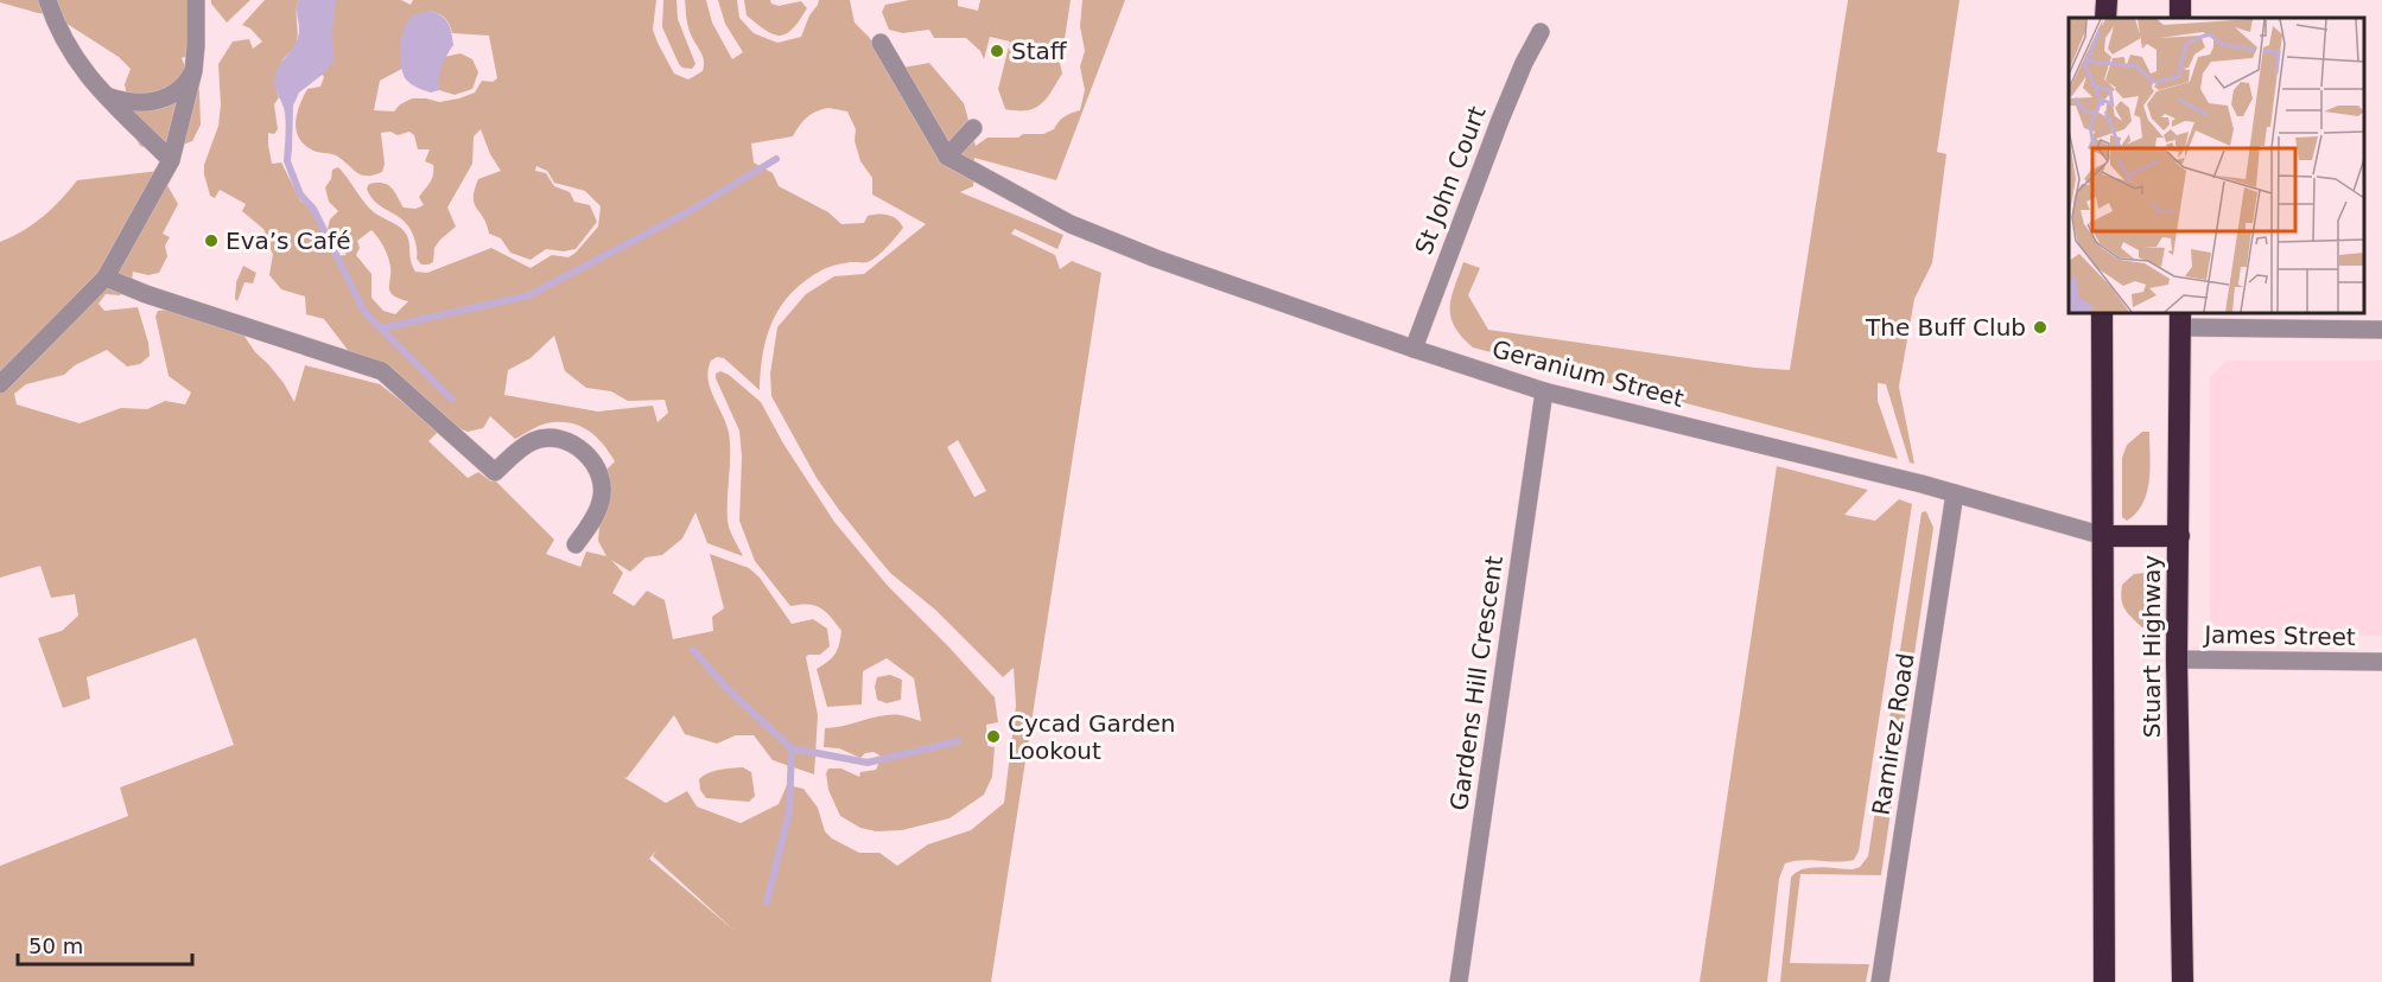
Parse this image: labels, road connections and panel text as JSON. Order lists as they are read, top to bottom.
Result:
{
  "streets": {
    "highway": ["Stuart Highway"],
    "street": [
      "St John Court",
      "Geranium Street",
      "James Street",
      "Gardens Hill Crescent",
      "Ramirez Road"
    ]
  },
  "crossings": [
    ["St John Court", "Geranium Street"],
    ["Geranium Street", "Stuart Highway"],
    ["Geranium Street", "Gardens Hill Crescent"],
    ["Geranium Street", "Ramirez Road"],
    ["James Street", "Stuart Highway"]
  ],
  "places": [
    "Staff",
    "Eva’s Café",
    "The Buff Club",
    "Cycad Garden Lookout"
  ],
  "scale_bar": "50 m"
}
